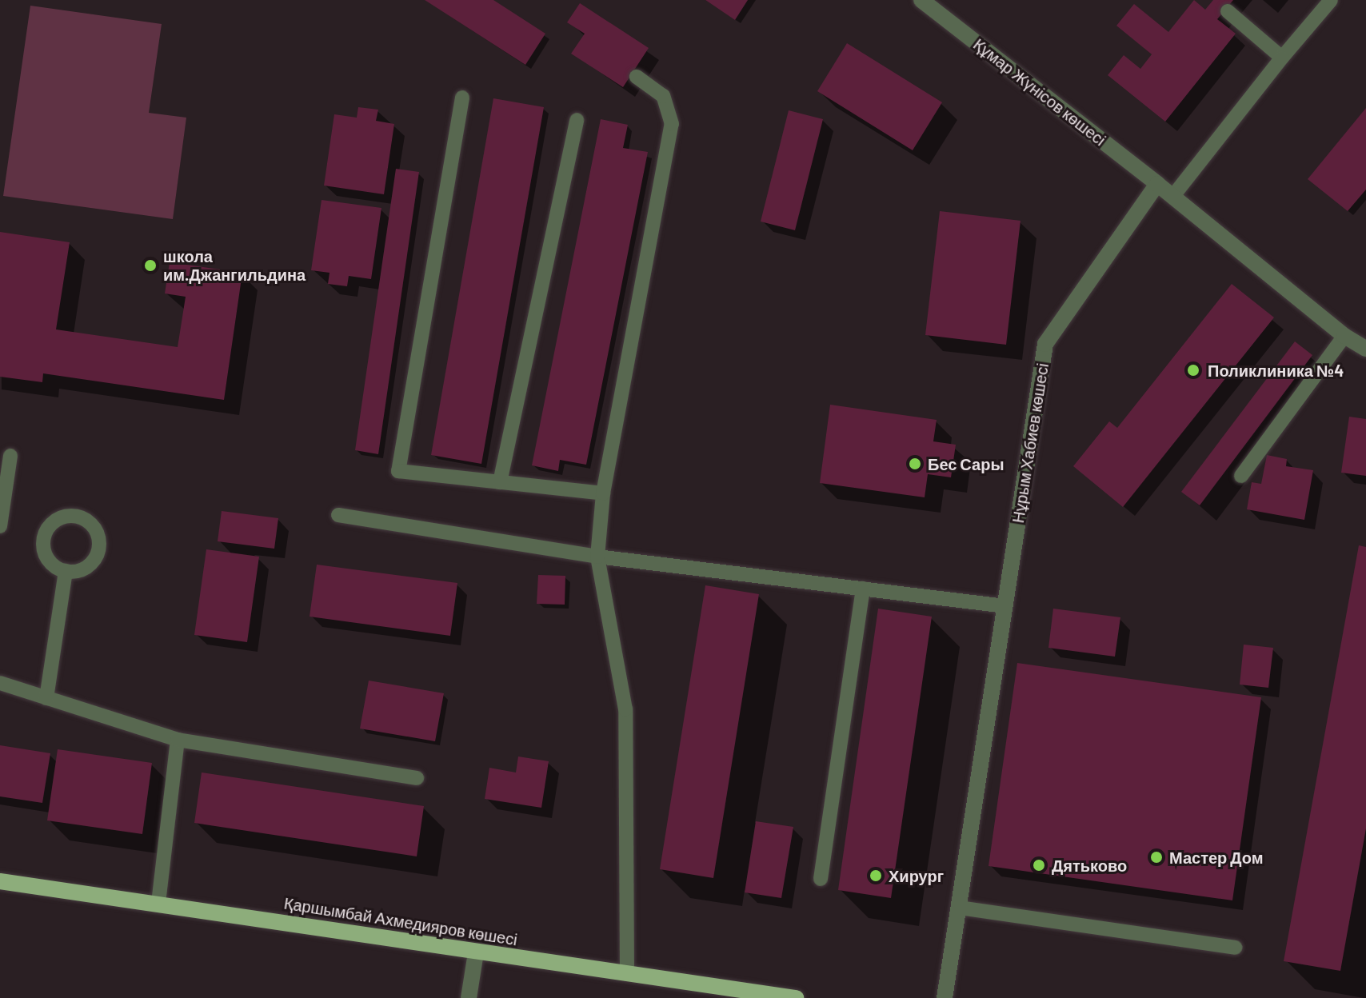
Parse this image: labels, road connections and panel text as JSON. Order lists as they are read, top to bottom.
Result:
{
  "streets": {
    "main road": ["Қаршымбай Ахмедияров көшесі"],
    "street": ["Құмар Жүнісов көшесі", "Нұрым Хабиев көшесі"]
  },
  "crossings": [
    ["Құмар Жүнісов көшесі", "Нұрым Хабиев көшесі"]
  ],
  "places": [
    "школа им.Джангильдина",
    "Поликлиника №4",
    "Бес Сары",
    "Мастер Дом",
    "Дятьково",
    "Хирург"
  ]
}
